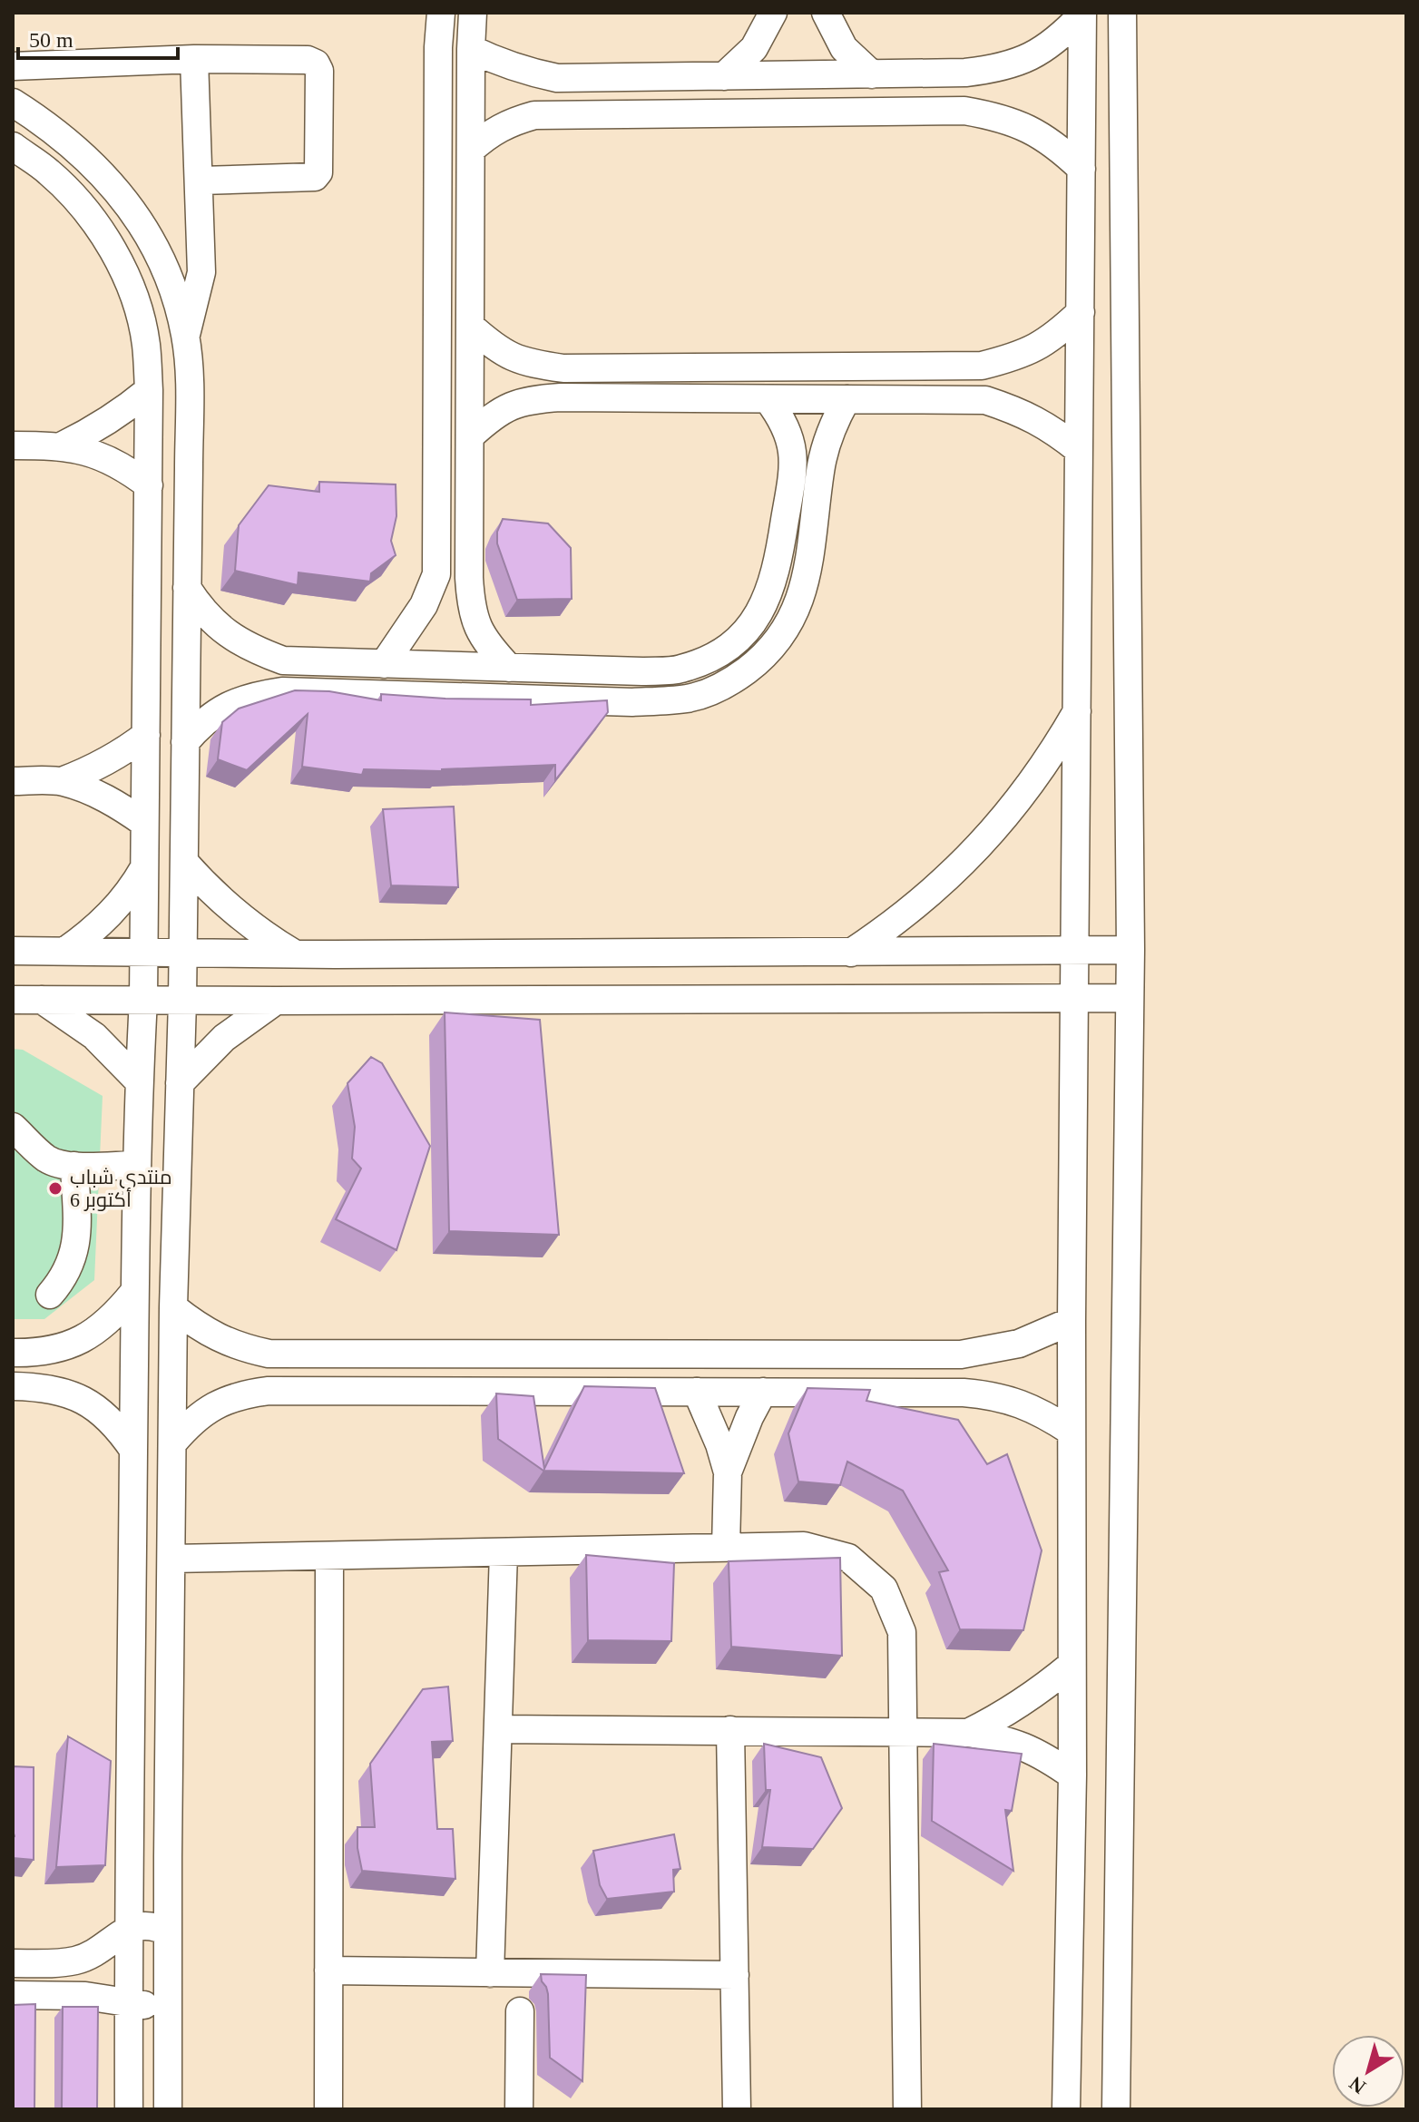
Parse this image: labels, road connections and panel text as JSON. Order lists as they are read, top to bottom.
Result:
{
  "places": ["منتدى شباب 6 أكتوبر"],
  "scale_bar": "50 m",
  "north": "bottom left"
}
